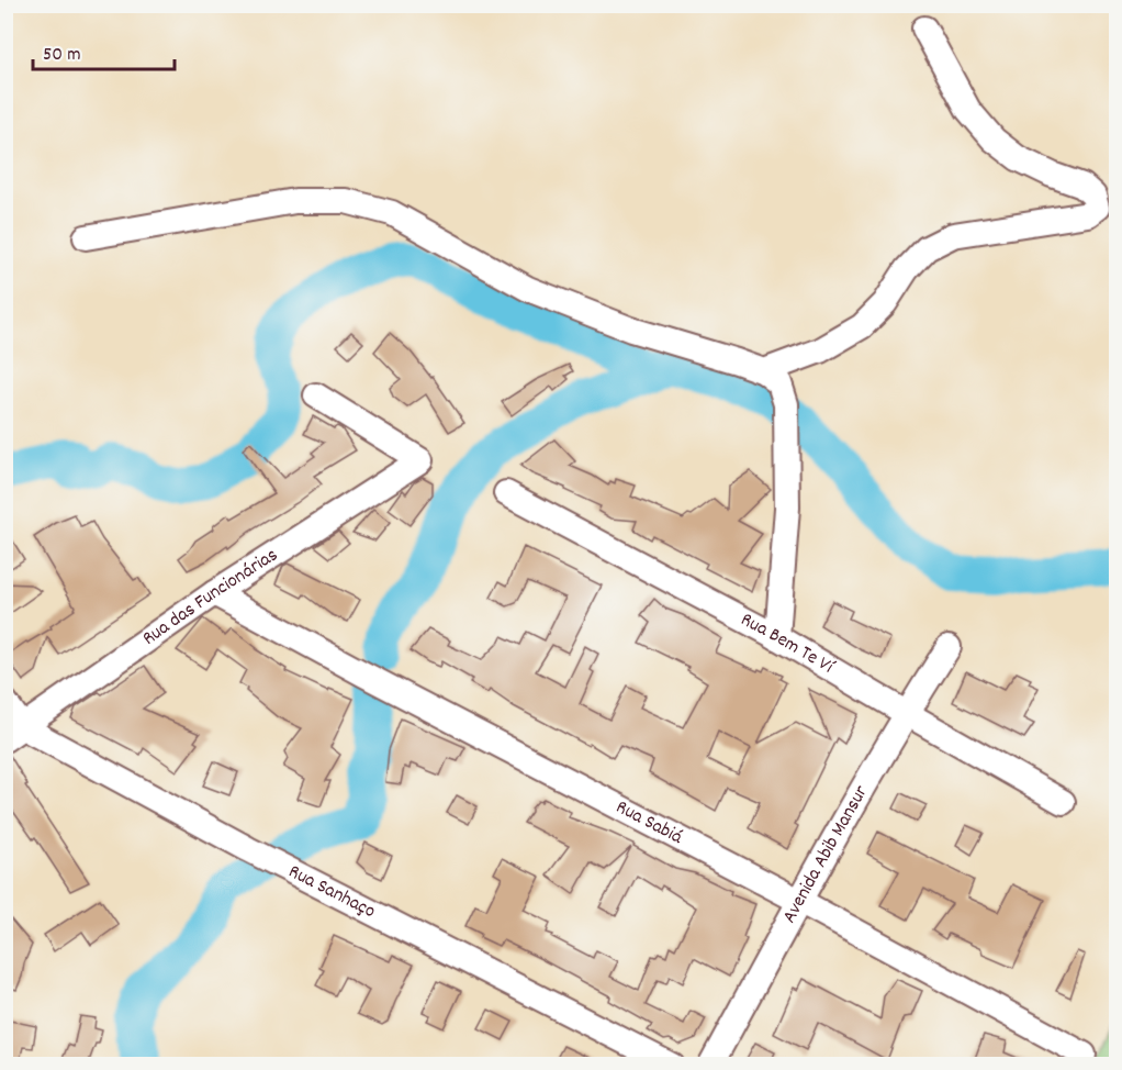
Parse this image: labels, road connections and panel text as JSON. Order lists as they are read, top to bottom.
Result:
{
  "streets": {
    "street": [
      "Rua das Funcionárias",
      "Rua Bem Te Ví",
      "Rua Sabiá",
      "Avenida Abib Mansur",
      "Rua Sanhaço"
    ]
  },
  "crossings": [
    ["Rua das Funcionárias", "Rua Sabiá"],
    ["Rua das Funcionárias", "Rua Sanhaço"],
    ["Rua Bem Te Ví", "Avenida Abib Mansur"],
    ["Rua Sabiá", "Avenida Abib Mansur"]
  ],
  "scale_bar": "50 m"
}
